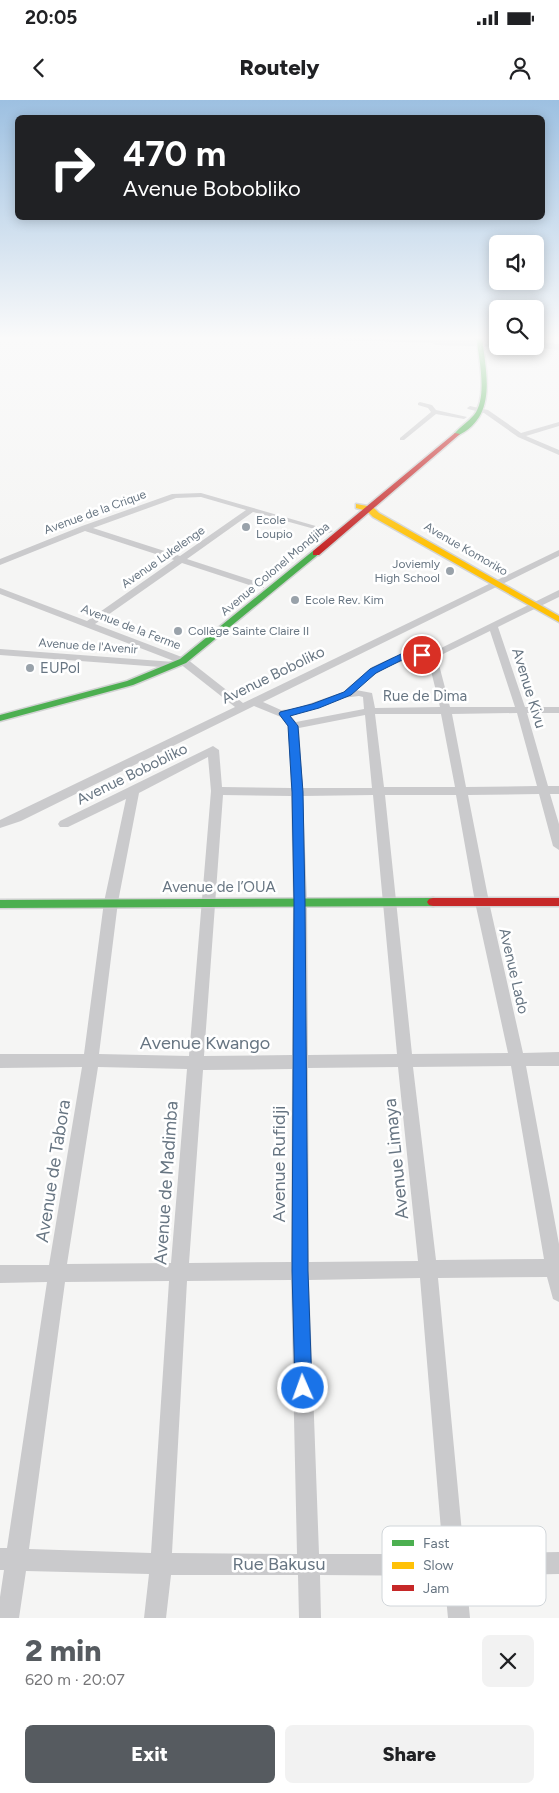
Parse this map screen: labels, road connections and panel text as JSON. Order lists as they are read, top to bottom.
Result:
{
  "streets": {
    "main road": ["Avenue Komoriko", "Avenue Colonel Mondjiba", "Avenue de l’OUA"],
    "street": [
      "Avenue de la Crique",
      "Avenue Lukelenge",
      "Avenue de la Ferme",
      "Avenue de l'Avenir",
      "Avenue Boboliko",
      "Avenue Kivu",
      "Rue de Dima",
      "Avenue Bobobliko",
      "Avenue Lado",
      "Avenue Kwango",
      "Avenue Limaya",
      "Avenue Rufidji",
      "Avenue de Tabora",
      "Avenue de Madimba",
      "Rue Bakusu"
    ]
  },
  "crossings": [
    ["Avenue de la Crique", "Avenue Lukelenge"],
    ["Avenue de la Crique", "Avenue Colonel Mondjiba"],
    ["Avenue Komoriko", "Avenue Colonel Mondjiba"],
    ["Avenue Komoriko", "Avenue Boboliko"],
    ["Avenue Lukelenge", "Avenue de la Ferme"],
    ["Avenue Colonel Mondjiba", "Avenue de la Ferme"],
    ["Avenue Colonel Mondjiba", "Avenue de l'Avenir"],
    ["Avenue de la Ferme", "Avenue Boboliko"],
    ["Avenue Kivu", "Rue de Dima"],
    ["Rue de Dima", "Avenue Lado"],
    ["Rue de Dima", "Avenue Limaya"],
    ["Rue de Dima", "Avenue Rufidji"],
    ["Avenue Bobobliko", "Avenue de Tabora"],
    ["Avenue Bobobliko", "Avenue de Madimba"],
    ["Avenue de l’OUA", "Avenue Lado"],
    ["Avenue de l’OUA", "Avenue Limaya"],
    ["Avenue de l’OUA", "Avenue Rufidji"],
    ["Avenue de l’OUA", "Avenue de Tabora"],
    ["Avenue de l’OUA", "Avenue de Madimba"],
    ["Avenue Lado", "Avenue Kwango"],
    ["Avenue Kwango", "Avenue Limaya"],
    ["Avenue Kwango", "Avenue Rufidji"],
    ["Avenue Kwango", "Avenue de Tabora"],
    ["Avenue Kwango", "Avenue de Madimba"],
    ["Avenue Rufidji", "Rue Bakusu"],
    ["Avenue de Tabora", "Rue Bakusu"],
    ["Avenue de Madimba", "Rue Bakusu"]
  ],
  "places": [
    "Ecole Loupio",
    "Joviemly High School",
    "Ecole Rev. Kim",
    "Collège Sainte Claire II",
    "EUPol"
  ],
  "legend": ["Fast", "Slow", "Jam"],
  "page": {
    "status": "20:05",
    "header": "Routely",
    "turn": ["470 m", "Avenue Bobobliko"],
    "heading": ["2 min", "620 m · 20:07"],
    "buttons": ["Exit", "Share"]
  }
}
